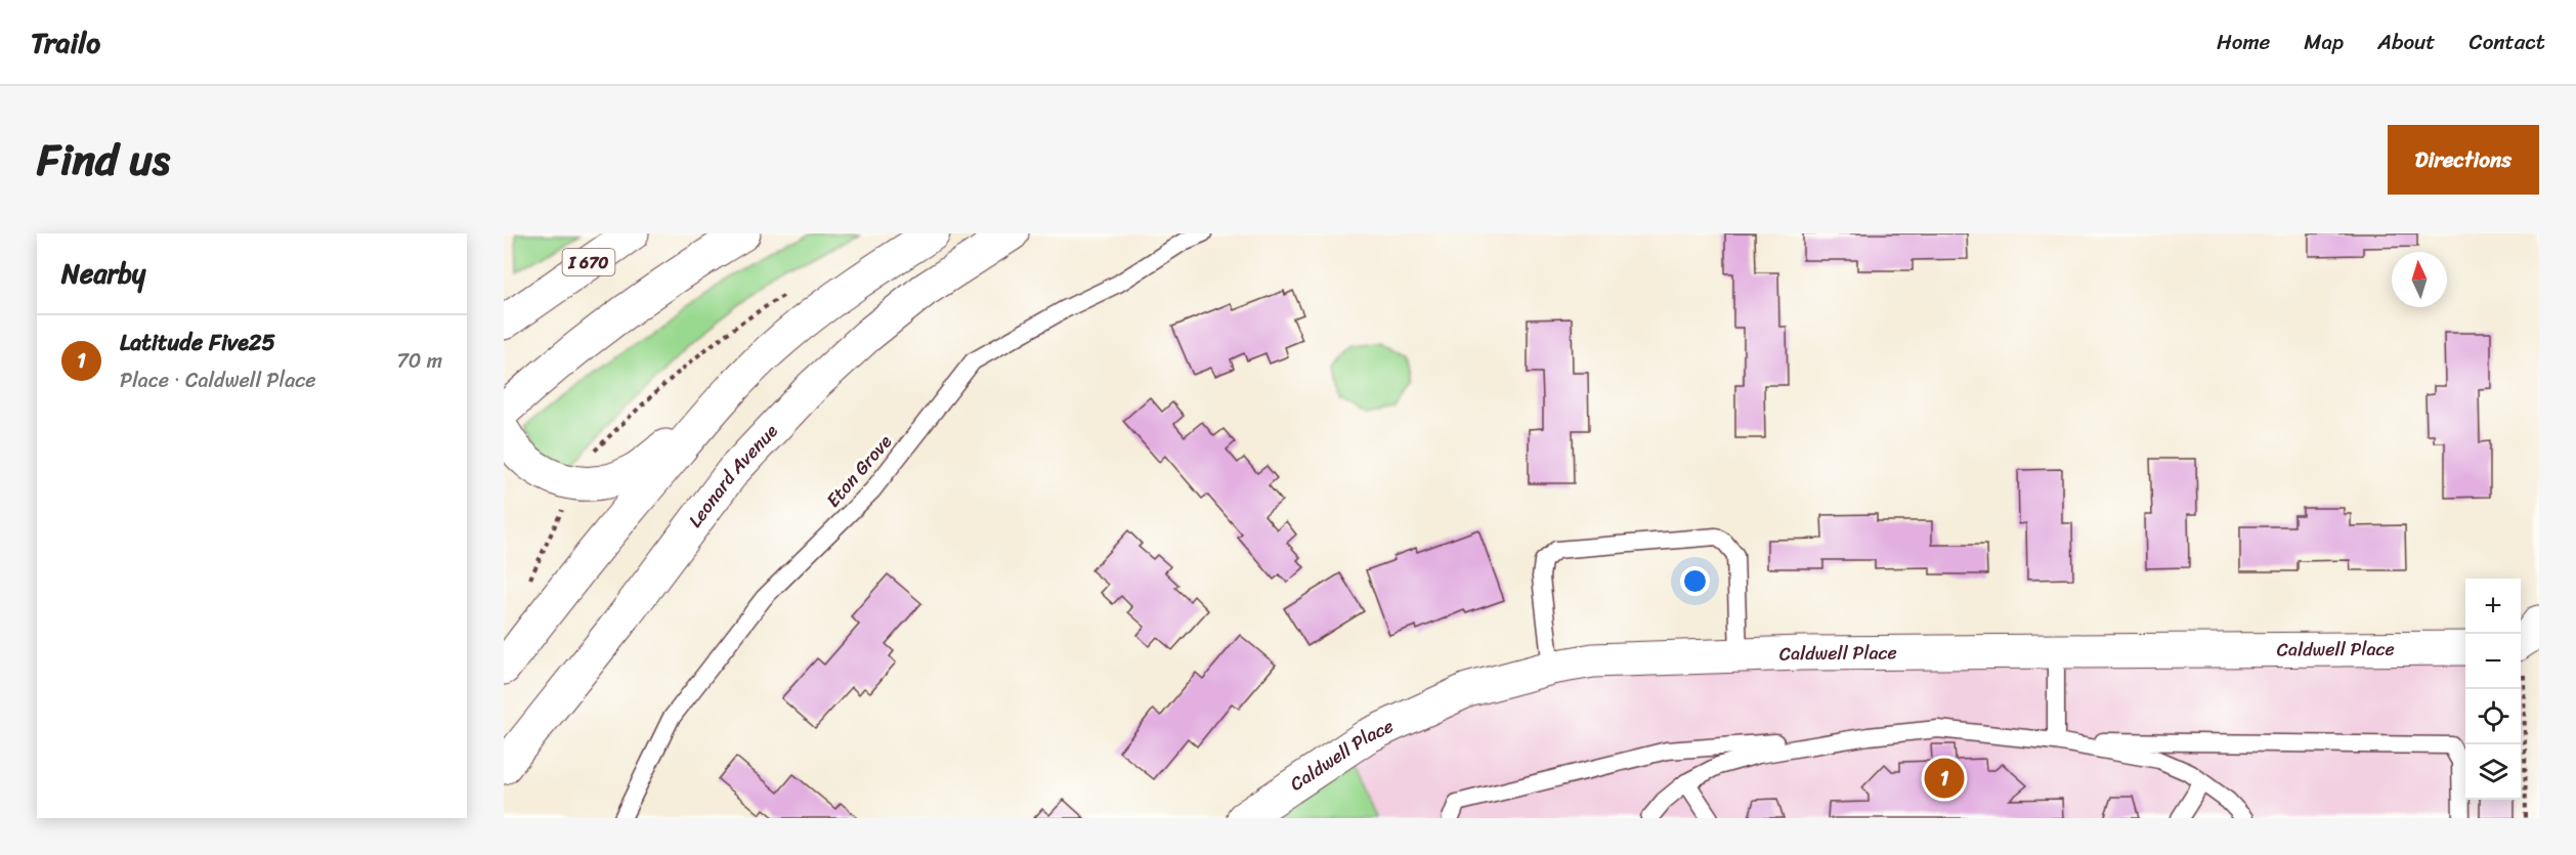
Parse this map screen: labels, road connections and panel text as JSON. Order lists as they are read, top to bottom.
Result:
{
  "streets": {
    "main road": ["I 670", "Leonard Avenue", "Caldwell Place"],
    "lane": ["Eton Grove"]
  },
  "north": "top",
  "page": {
    "header": "Trailo",
    "nav": [
      "Home",
      "Map",
      "About",
      "Contact"
    ],
    "title": "Find us",
    "buttons": "Directions",
    "heading": "Nearby",
    "list": [
      {
        "mark": "1",
        "name": "Latitude Five25",
        "note": "Place · Caldwell Place",
        "value": "70 m"
      }
    ],
    "map_buttons": ["+", "−"],
    "pins": "1"
  }
}
